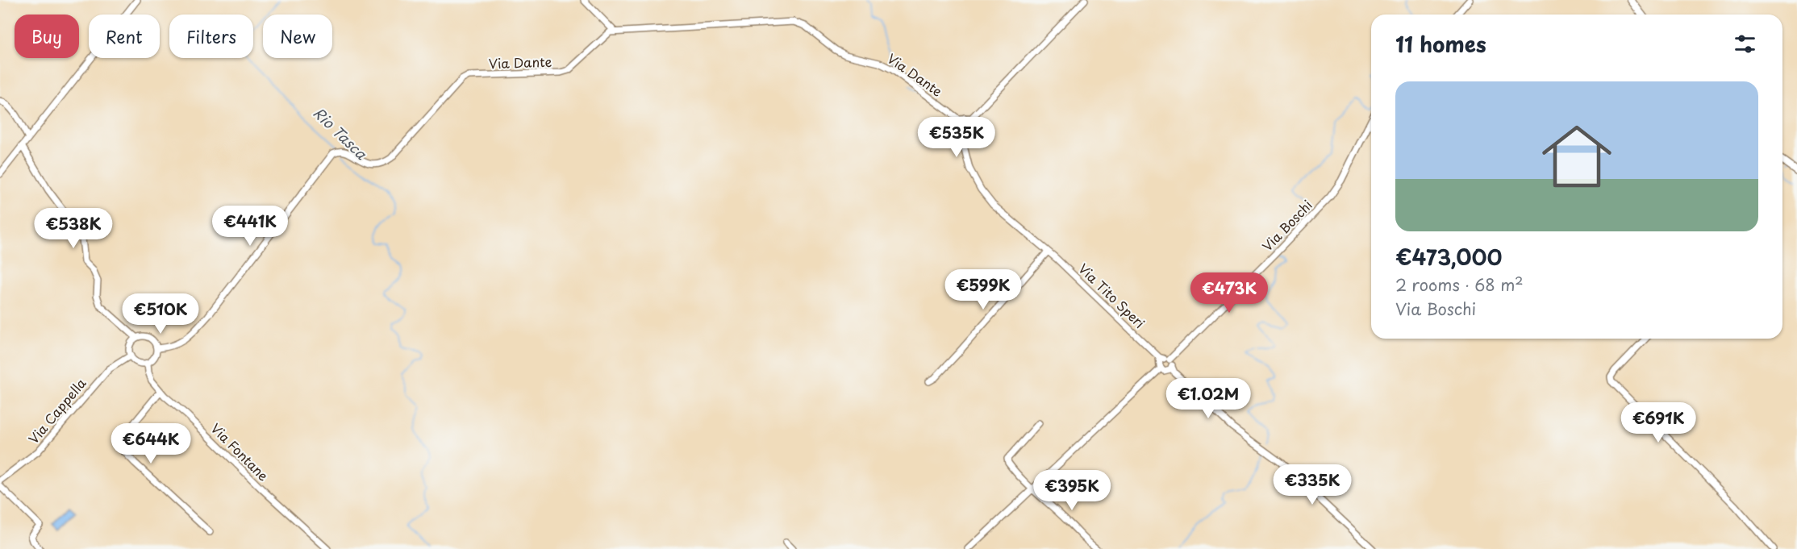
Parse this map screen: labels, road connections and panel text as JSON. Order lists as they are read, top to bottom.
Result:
{
  "streets": {
    "street": [
      "Via Dante",
      "Via Boschi",
      "Via Tito Speri",
      "Via Cappella",
      "Via Fontane"
    ]
  },
  "crossings": [
    ["Via Dante", "Via Tito Speri"],
    ["Via Dante", "Via Cappella"],
    ["Via Dante", "Via Fontane"],
    ["Via Boschi", "Via Tito Speri"],
    ["Via Cappella", "Via Fontane"]
  ],
  "water": ["Rio Tasca"],
  "page": {
    "chip": [
      "Buy",
      "Rent",
      "Filters",
      "New"
    ],
    "heading": "11 homes",
    "list": [
      {
        "name": "€473,000",
        "note": "2 rooms · 68 m² · Via Boschi"
      }
    ],
    "price": [
      "€535K",
      "€441K",
      "€538K",
      "€599K",
      "€473K",
      "€510K",
      "€1.02M",
      "€691K",
      "€644K",
      "€335K",
      "€395K"
    ]
  }
}
